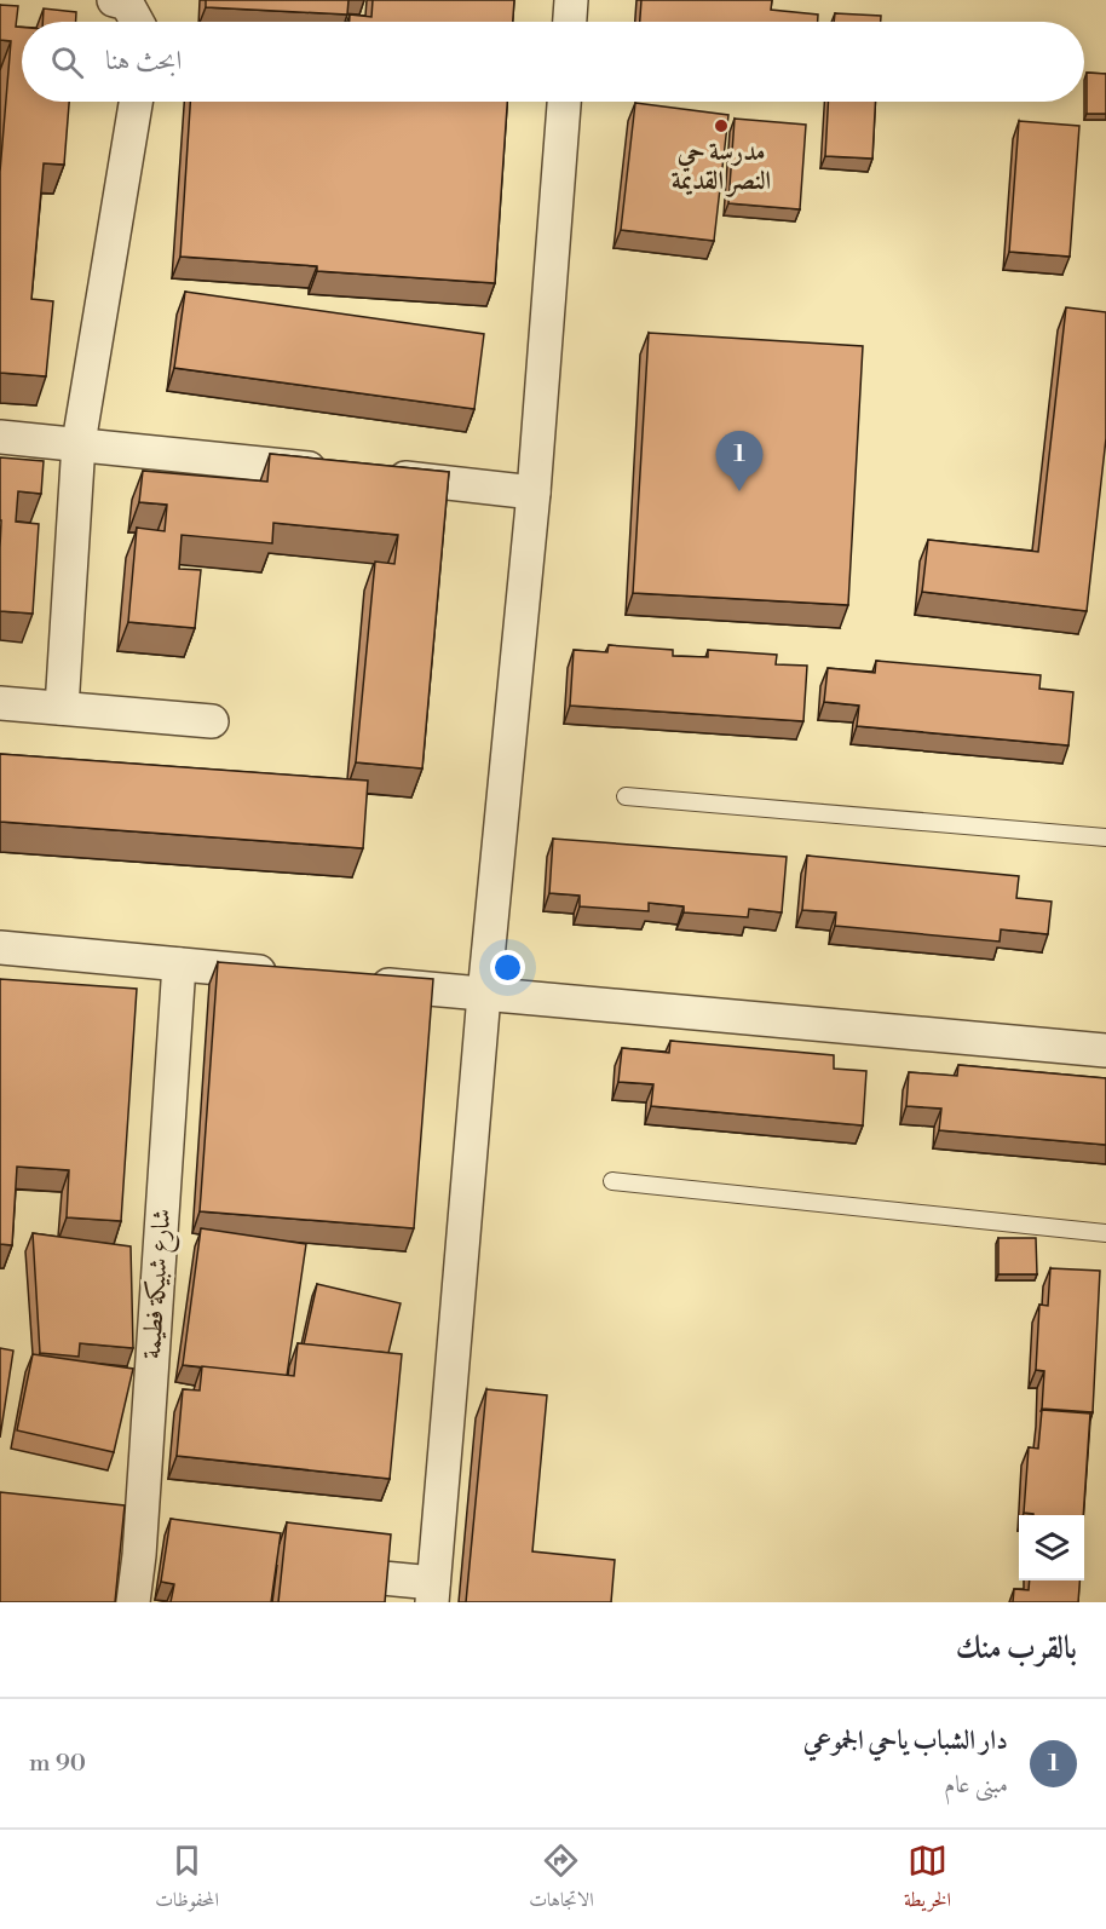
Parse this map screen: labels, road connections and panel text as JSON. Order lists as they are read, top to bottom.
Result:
{
  "streets": {
    "street": ["شارع شبيكة فطيمة"]
  },
  "places": ["مدرسة حي النصر القديمة"],
  "page": {
    "search": "ابحث هنا",
    "pins": "1",
    "heading": "بالقرب منك",
    "list": [
      {
        "mark": "1",
        "name": "دار الشباب ياحي الجموعي",
        "note": "مبنى عام",
        "value": "90 m"
      }
    ],
    "nav": ["الخريطة", "الاتجاهات", "المحفوظات"]
  }
}
